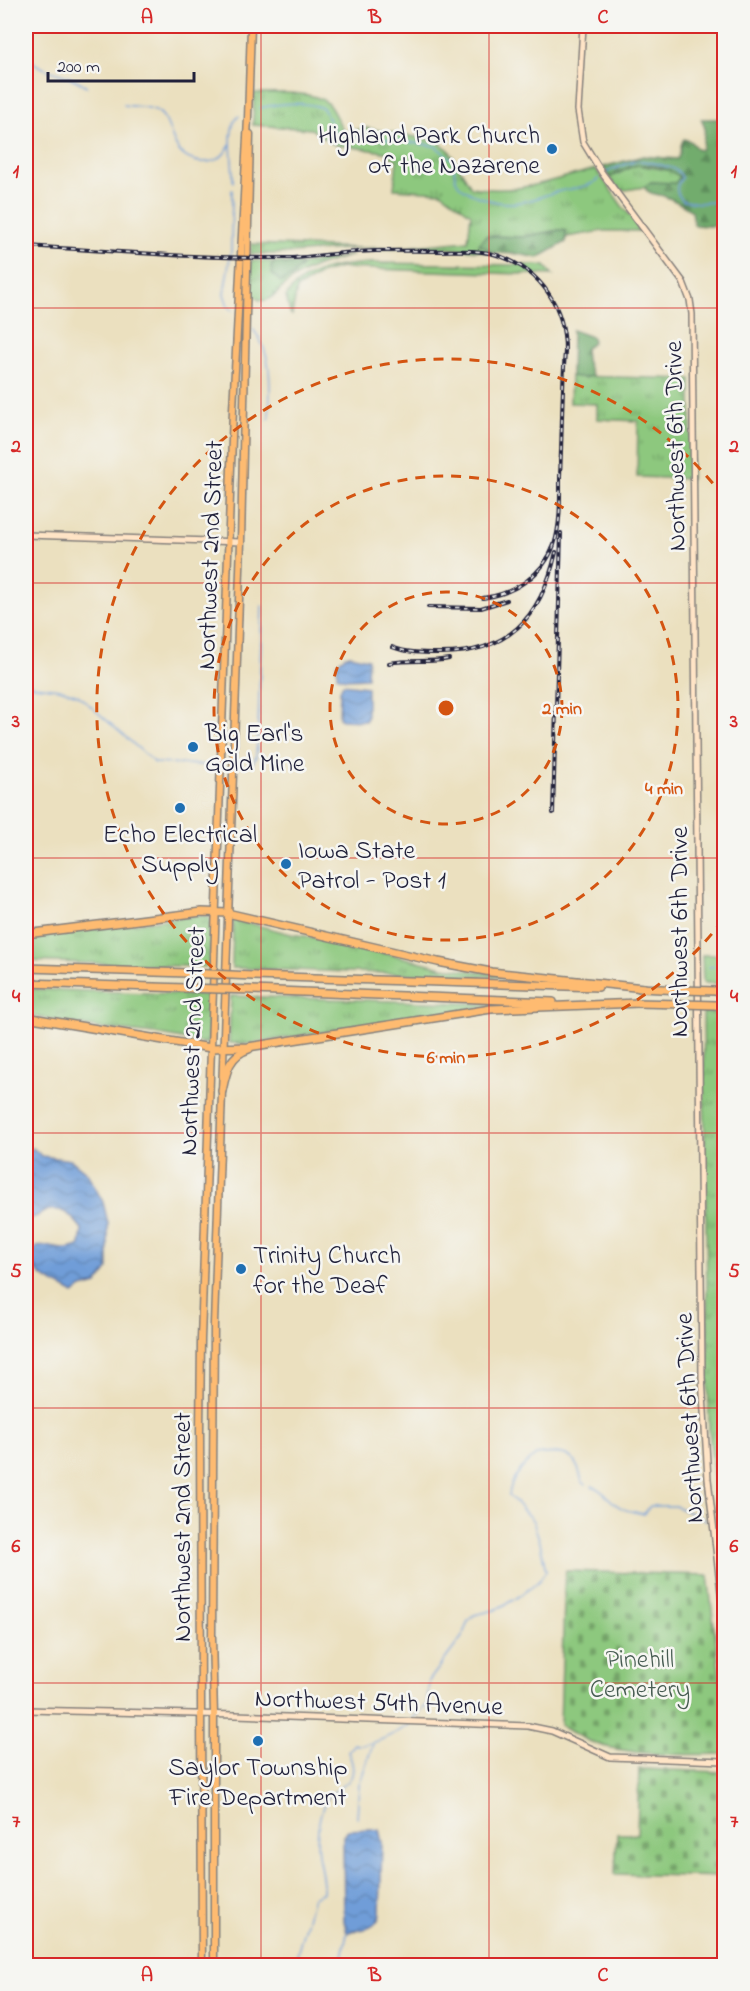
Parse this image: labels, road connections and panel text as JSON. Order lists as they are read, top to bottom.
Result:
{
  "streets": {
    "main road": ["Northwest 6th Drive", "Northwest 2nd Street", "Northwest 54th Avenue"]
  },
  "crossings": [
    ["Northwest 2nd Street", "Northwest 54th Avenue"]
  ],
  "parks": ["Pinehill Cemetery"],
  "places": [
    "Highland Park Church of the Nazarene",
    "Big Earl's Gold Mine",
    "Echo Electrical Supply",
    "Iowa State Patrol - Post 1",
    "Trinity Church for the Deaf",
    "Saylor Township Fire Department"
  ],
  "scale_bar": "200 m",
  "grid": {
    "columns": ["A", "B", "C"],
    "rows": [
      "1",
      "2",
      "3",
      "4",
      "5",
      "6",
      "7"
    ]
  },
  "rings": ["2 min", "4 min", "6 min"]
}
